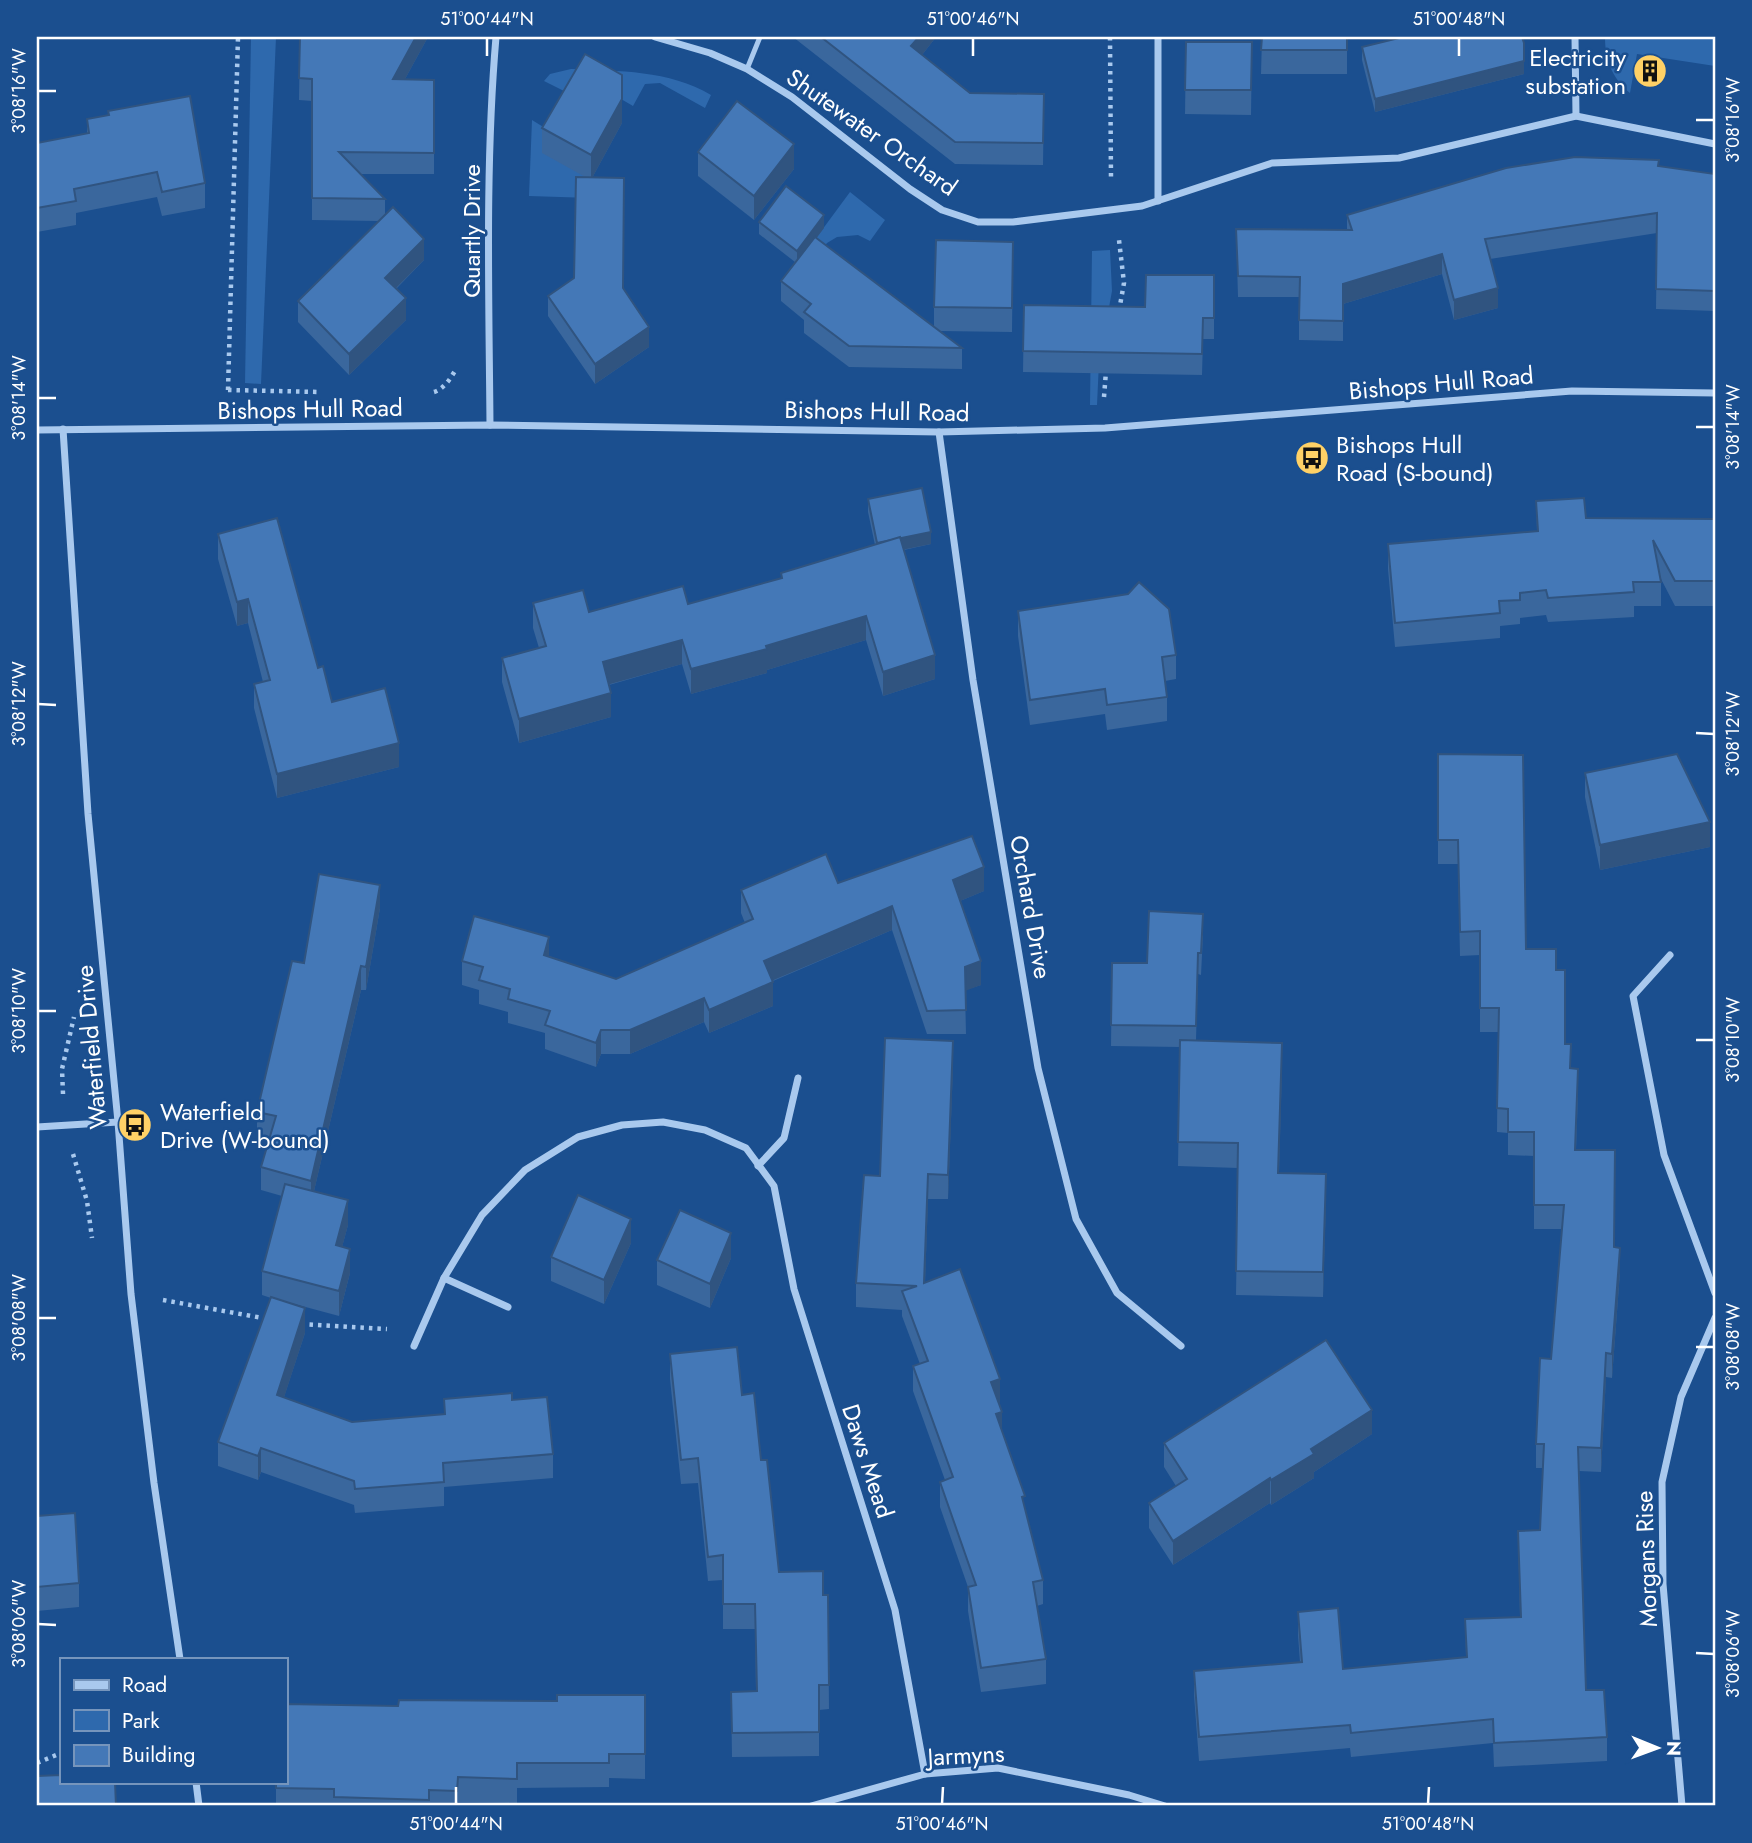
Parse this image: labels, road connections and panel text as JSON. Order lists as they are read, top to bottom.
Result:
{
  "streets": {
    "street": [
      "Shutewater Orchard",
      "Quartly Drive",
      "Bishops Hull Road",
      "Orchard Drive",
      "Waterfield Drive",
      "Daws Mead",
      "Morgans Rise",
      "Jarmyns"
    ]
  },
  "crossings": [
    ["Quartly Drive", "Bishops Hull Road"],
    ["Bishops Hull Road", "Orchard Drive"],
    ["Bishops Hull Road", "Waterfield Drive"],
    ["Daws Mead", "Jarmyns"]
  ],
  "places": {
    "building": ["Electricity substation"],
    "bus stop": ["Bishops Hull Road (S-bound)", "Waterfield Drive (W-bound)"]
  },
  "legend": ["Road", "Park", "Building"],
  "north": "right",
  "coordinates": [
    "51°00'44\"N",
    "51°00'46\"N",
    "51°00'48\"N",
    "3°08'16\"W",
    "3°08'14\"W",
    "3°08'12\"W",
    "3°08'10\"W",
    "3°08'08\"W",
    "3°08'06\"W"
  ]
}
